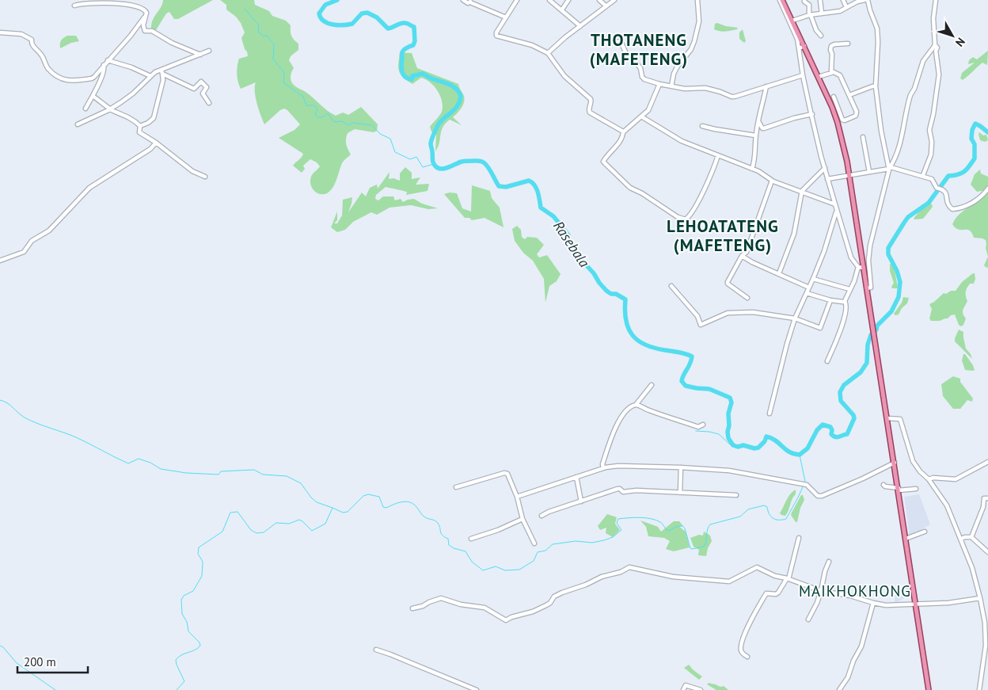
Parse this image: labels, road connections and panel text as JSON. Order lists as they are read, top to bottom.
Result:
{
  "districts": ["THOTANENG (MAFETENG)", "LEHOATATENG (MAFETENG)", "MAIKHOKHONG"],
  "water": ["Rasebala"],
  "scale_bar": "200 m",
  "north": "bottom right"
}
